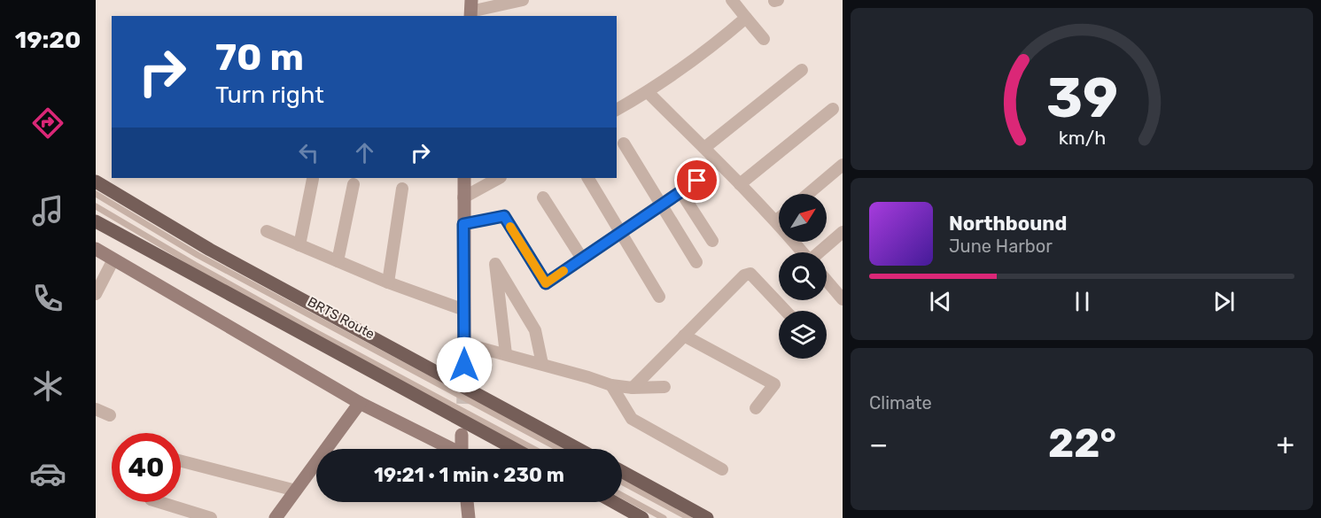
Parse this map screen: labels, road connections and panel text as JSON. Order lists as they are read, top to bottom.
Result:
{
  "streets": {
    "lane": ["BRTS Route"]
  },
  "north": "top right",
  "page": {
    "tabs": "19:20",
    "turn": ["70 m", "Turn right"],
    "song": ["Northbound", "June Harbor"],
    "tile": "Climate",
    "heat": ["−", "22°", "+"],
    "limit": "40",
    "trip": "19:21 · 1 min · 230 m",
    "gauge": ["39", "km/h"]
  }
}
